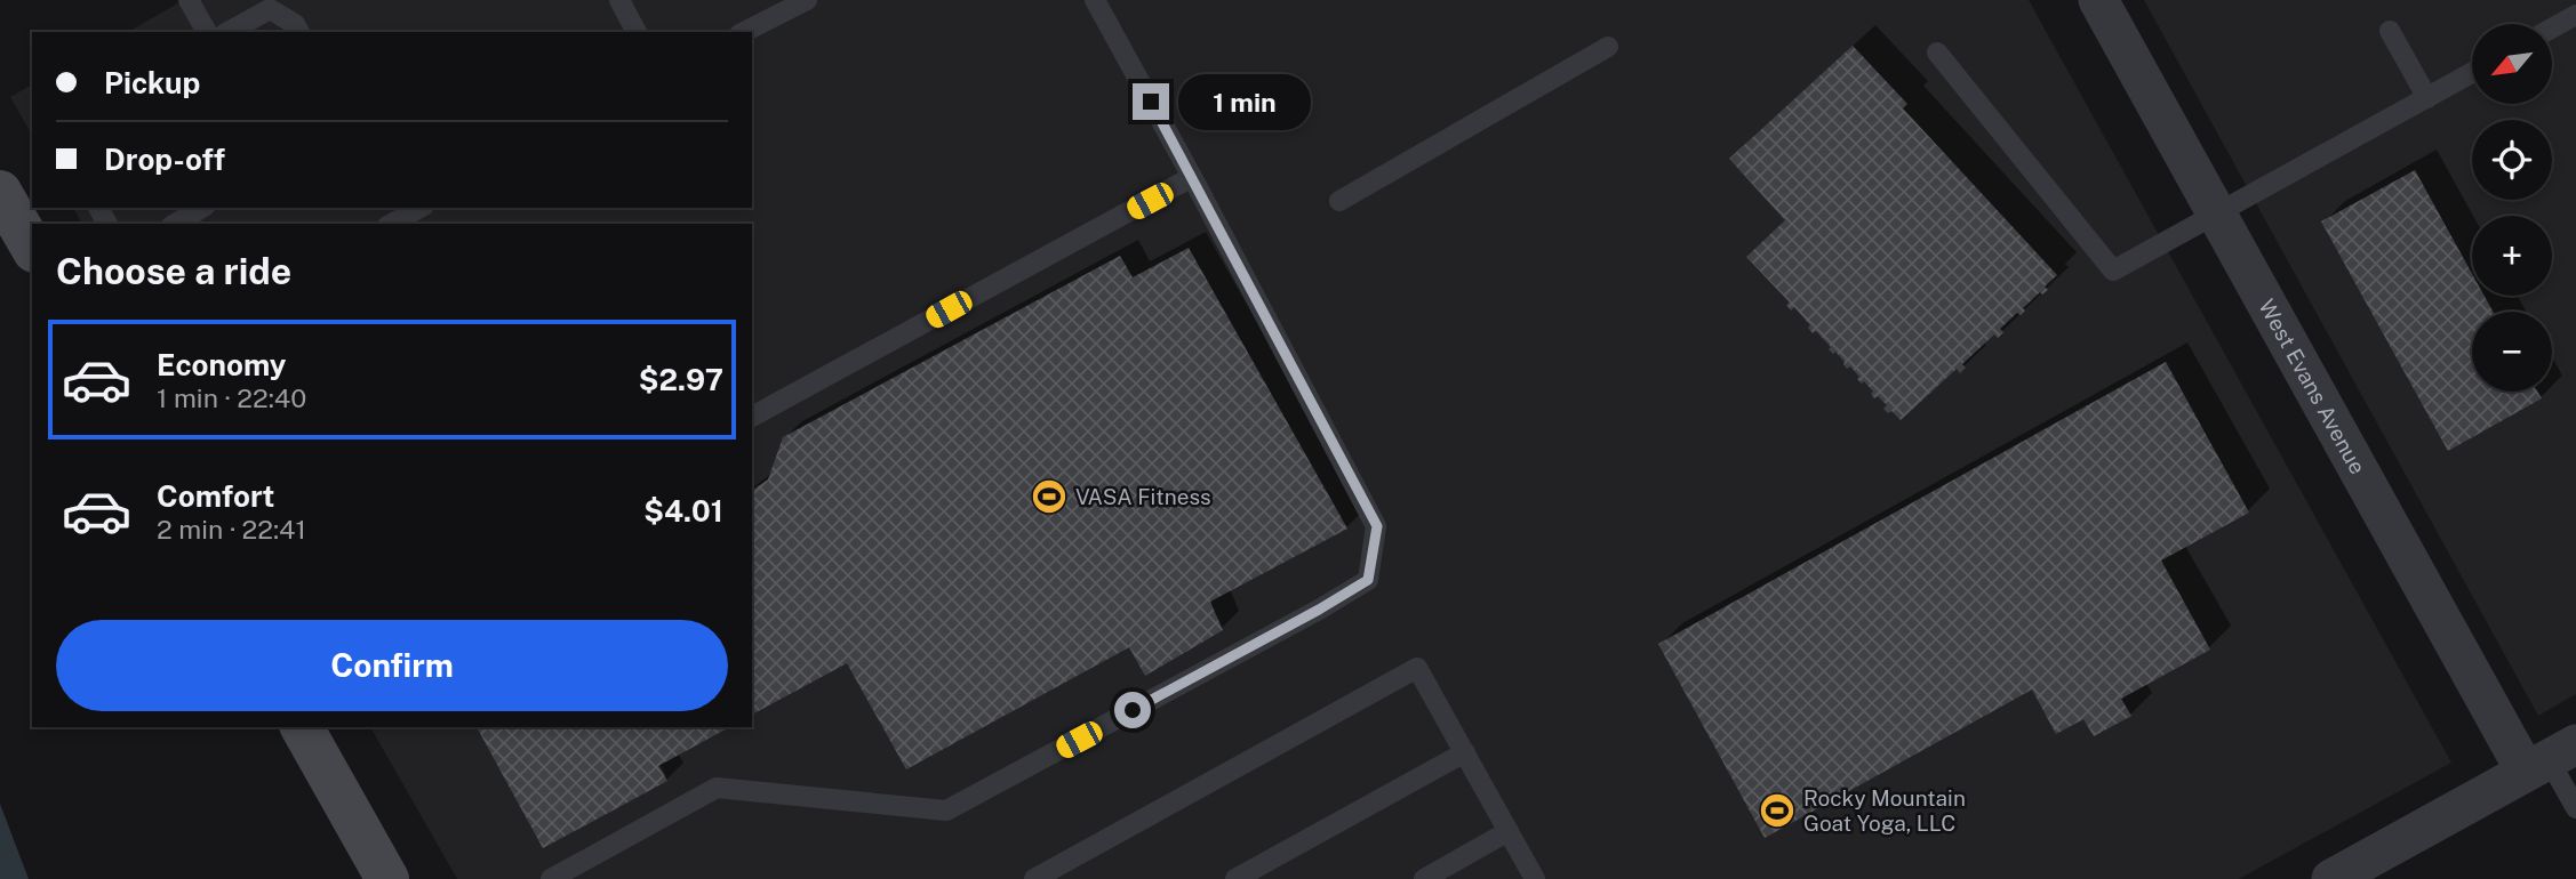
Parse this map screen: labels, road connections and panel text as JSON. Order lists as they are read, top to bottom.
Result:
{
  "streets": {
    "street": ["West Evans Avenue"]
  },
  "places": {
    "sports": ["VASA Fitness", "Rocky Mountain Goat Yoga, LLC"]
  },
  "north": "bottom left",
  "page": {
    "map_buttons": ["+", "−"],
    "banner": ["Pickup", "Drop-off"],
    "bubble": "1 min",
    "heading": "Choose a ride",
    "list": [
      {
        "name": "Economy",
        "note": "1 min · 22:40",
        "value": "$2.97"
      },
      {
        "name": "Comfort",
        "note": "2 min · 22:41",
        "value": "$4.01"
      }
    ],
    "buttons": "Confirm"
  }
}
